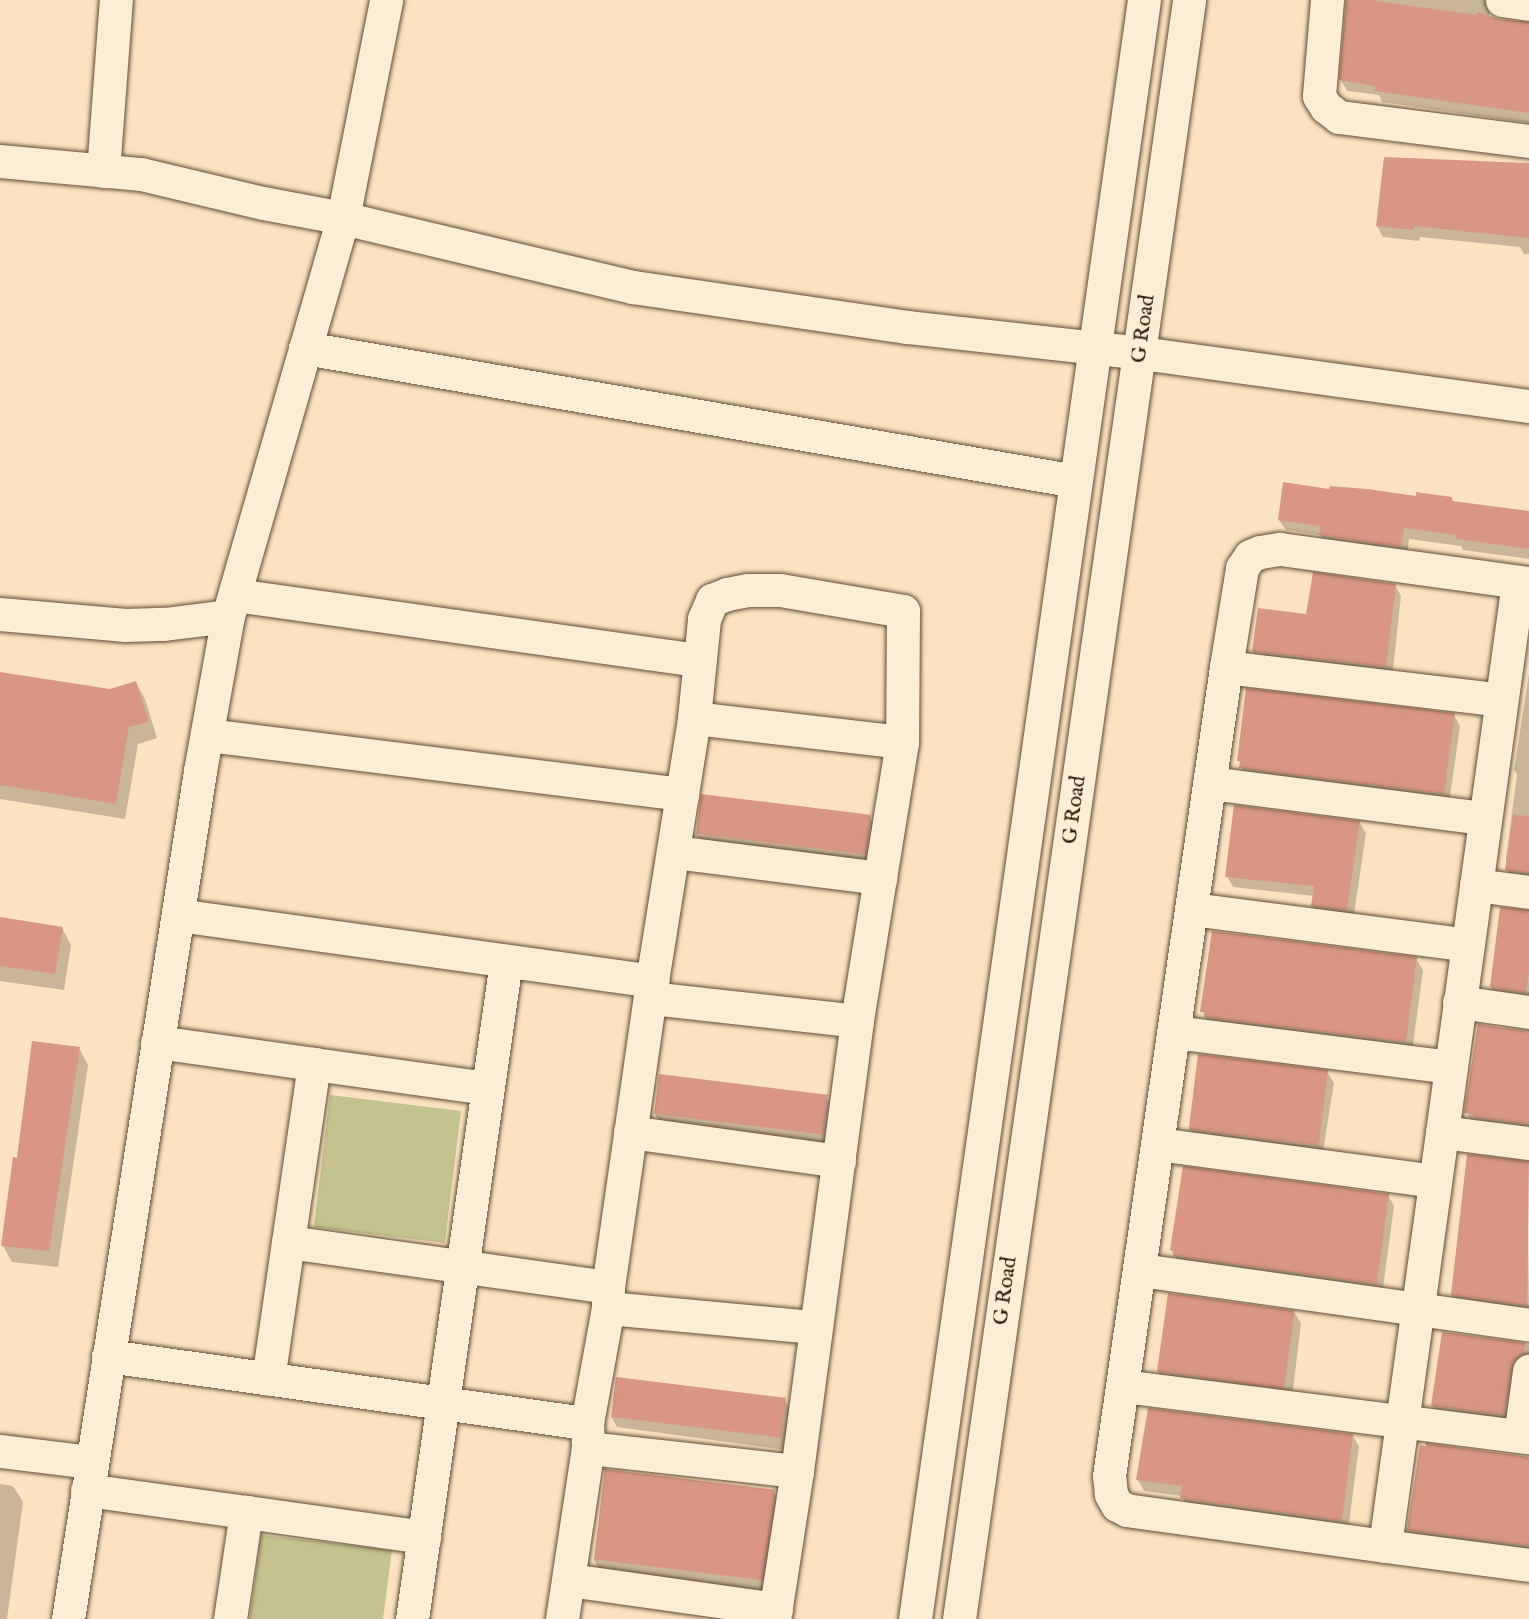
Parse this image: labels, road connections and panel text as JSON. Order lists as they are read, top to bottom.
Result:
{
  "streets": {
    "street": ["G Road"]
  }
}
